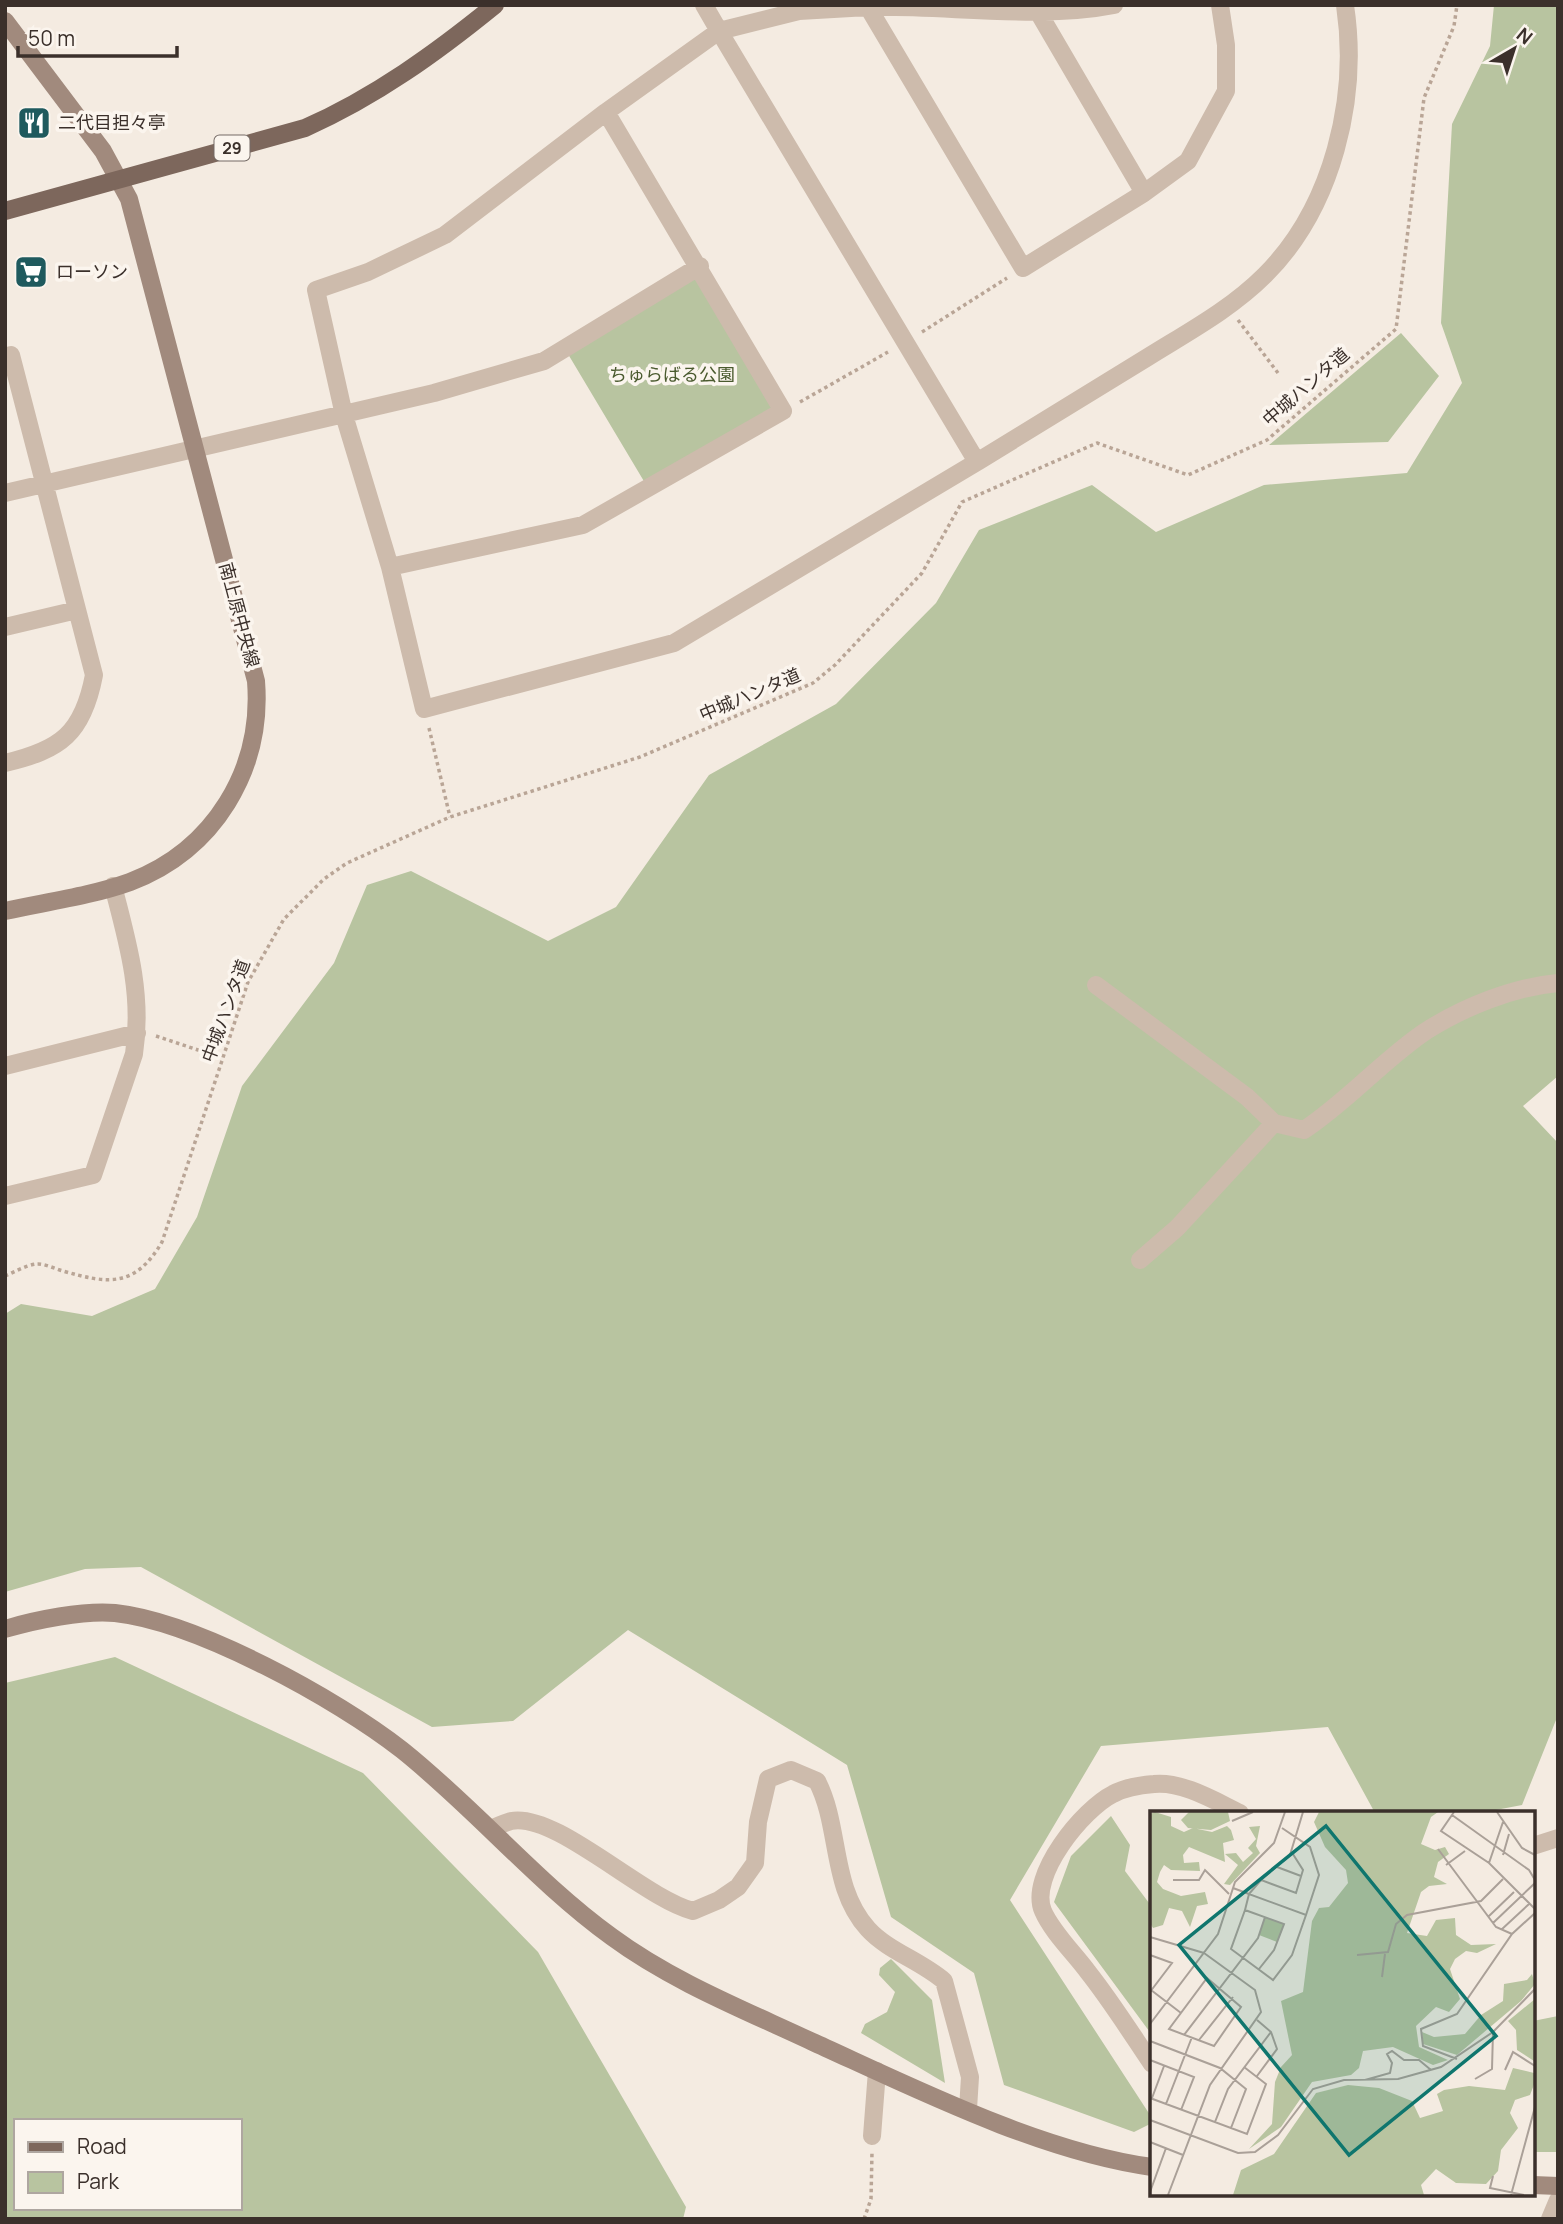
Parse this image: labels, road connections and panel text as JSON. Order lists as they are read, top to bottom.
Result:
{
  "streets": {
    "main road": ["29"],
    "street": ["南上原中央線"],
    "path": ["中城ハンタ道"]
  },
  "crossings": [
    ["29", "南上原中央線"]
  ],
  "parks": ["ちゅらばる公園"],
  "places": {
    "restaurant": ["二代目担々亭"],
    "supermarket": ["ローソン"]
  },
  "legend": ["Road", "Park"],
  "scale_bar": "50 m",
  "north": "top right"
}
